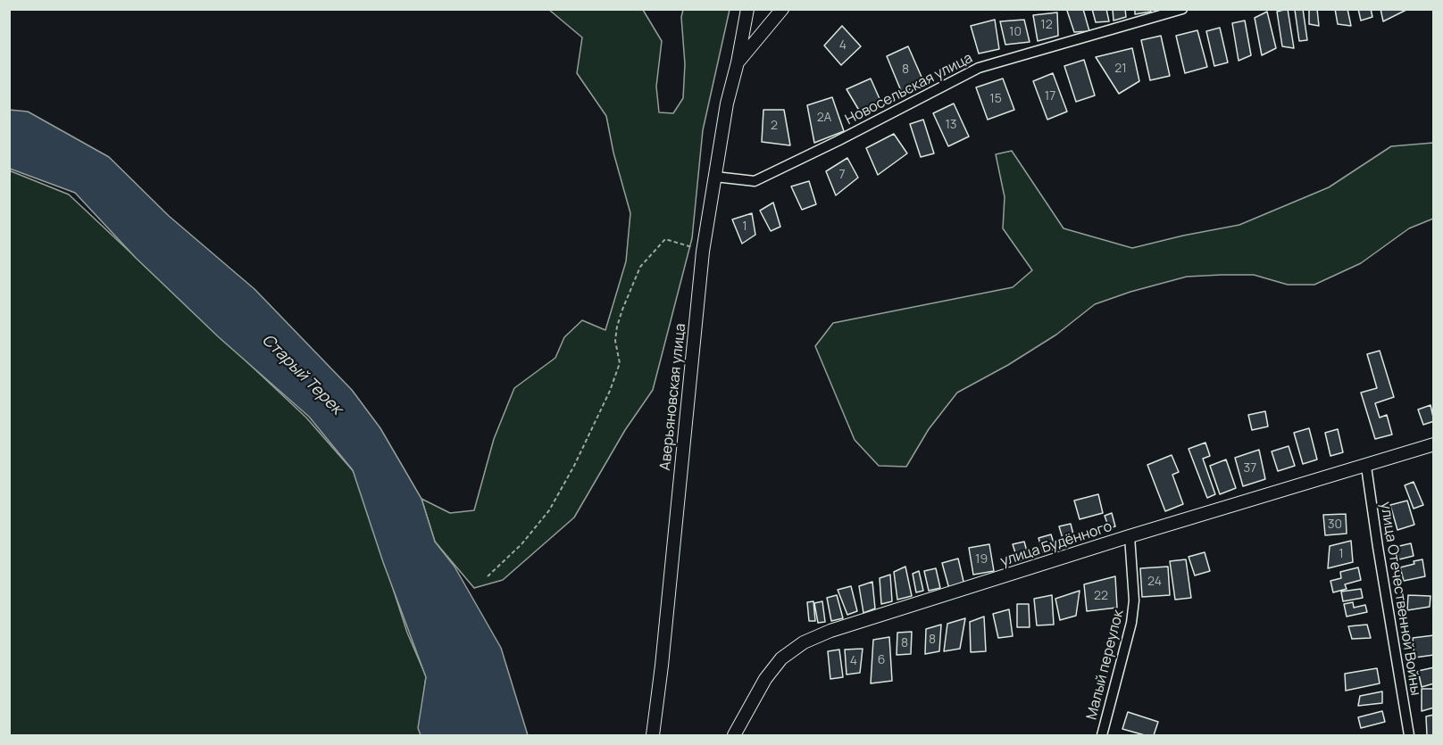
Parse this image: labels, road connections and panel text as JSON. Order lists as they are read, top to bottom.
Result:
{
  "streets": {
    "street": [
      "Новосельская улица",
      "Аверьяновская улица",
      "улица Будённого",
      "улица Отечественной Войны",
      "Малый переулок"
    ]
  },
  "crossings": [
    ["Новосельская улица", "Аверьяновская улица"],
    ["улица Будённого", "улица Отечественной Войны"],
    ["улица Будённого", "Малый переулок"]
  ],
  "water": ["Старый Терек"],
  "house_numbers": [
    "12",
    "10",
    "4",
    "21",
    "8",
    "17",
    "15",
    "2А",
    "13",
    "2",
    "7",
    "1",
    "37",
    "30",
    "1",
    "19",
    "24",
    "22",
    "8",
    "8",
    "6",
    "4"
  ]
}
